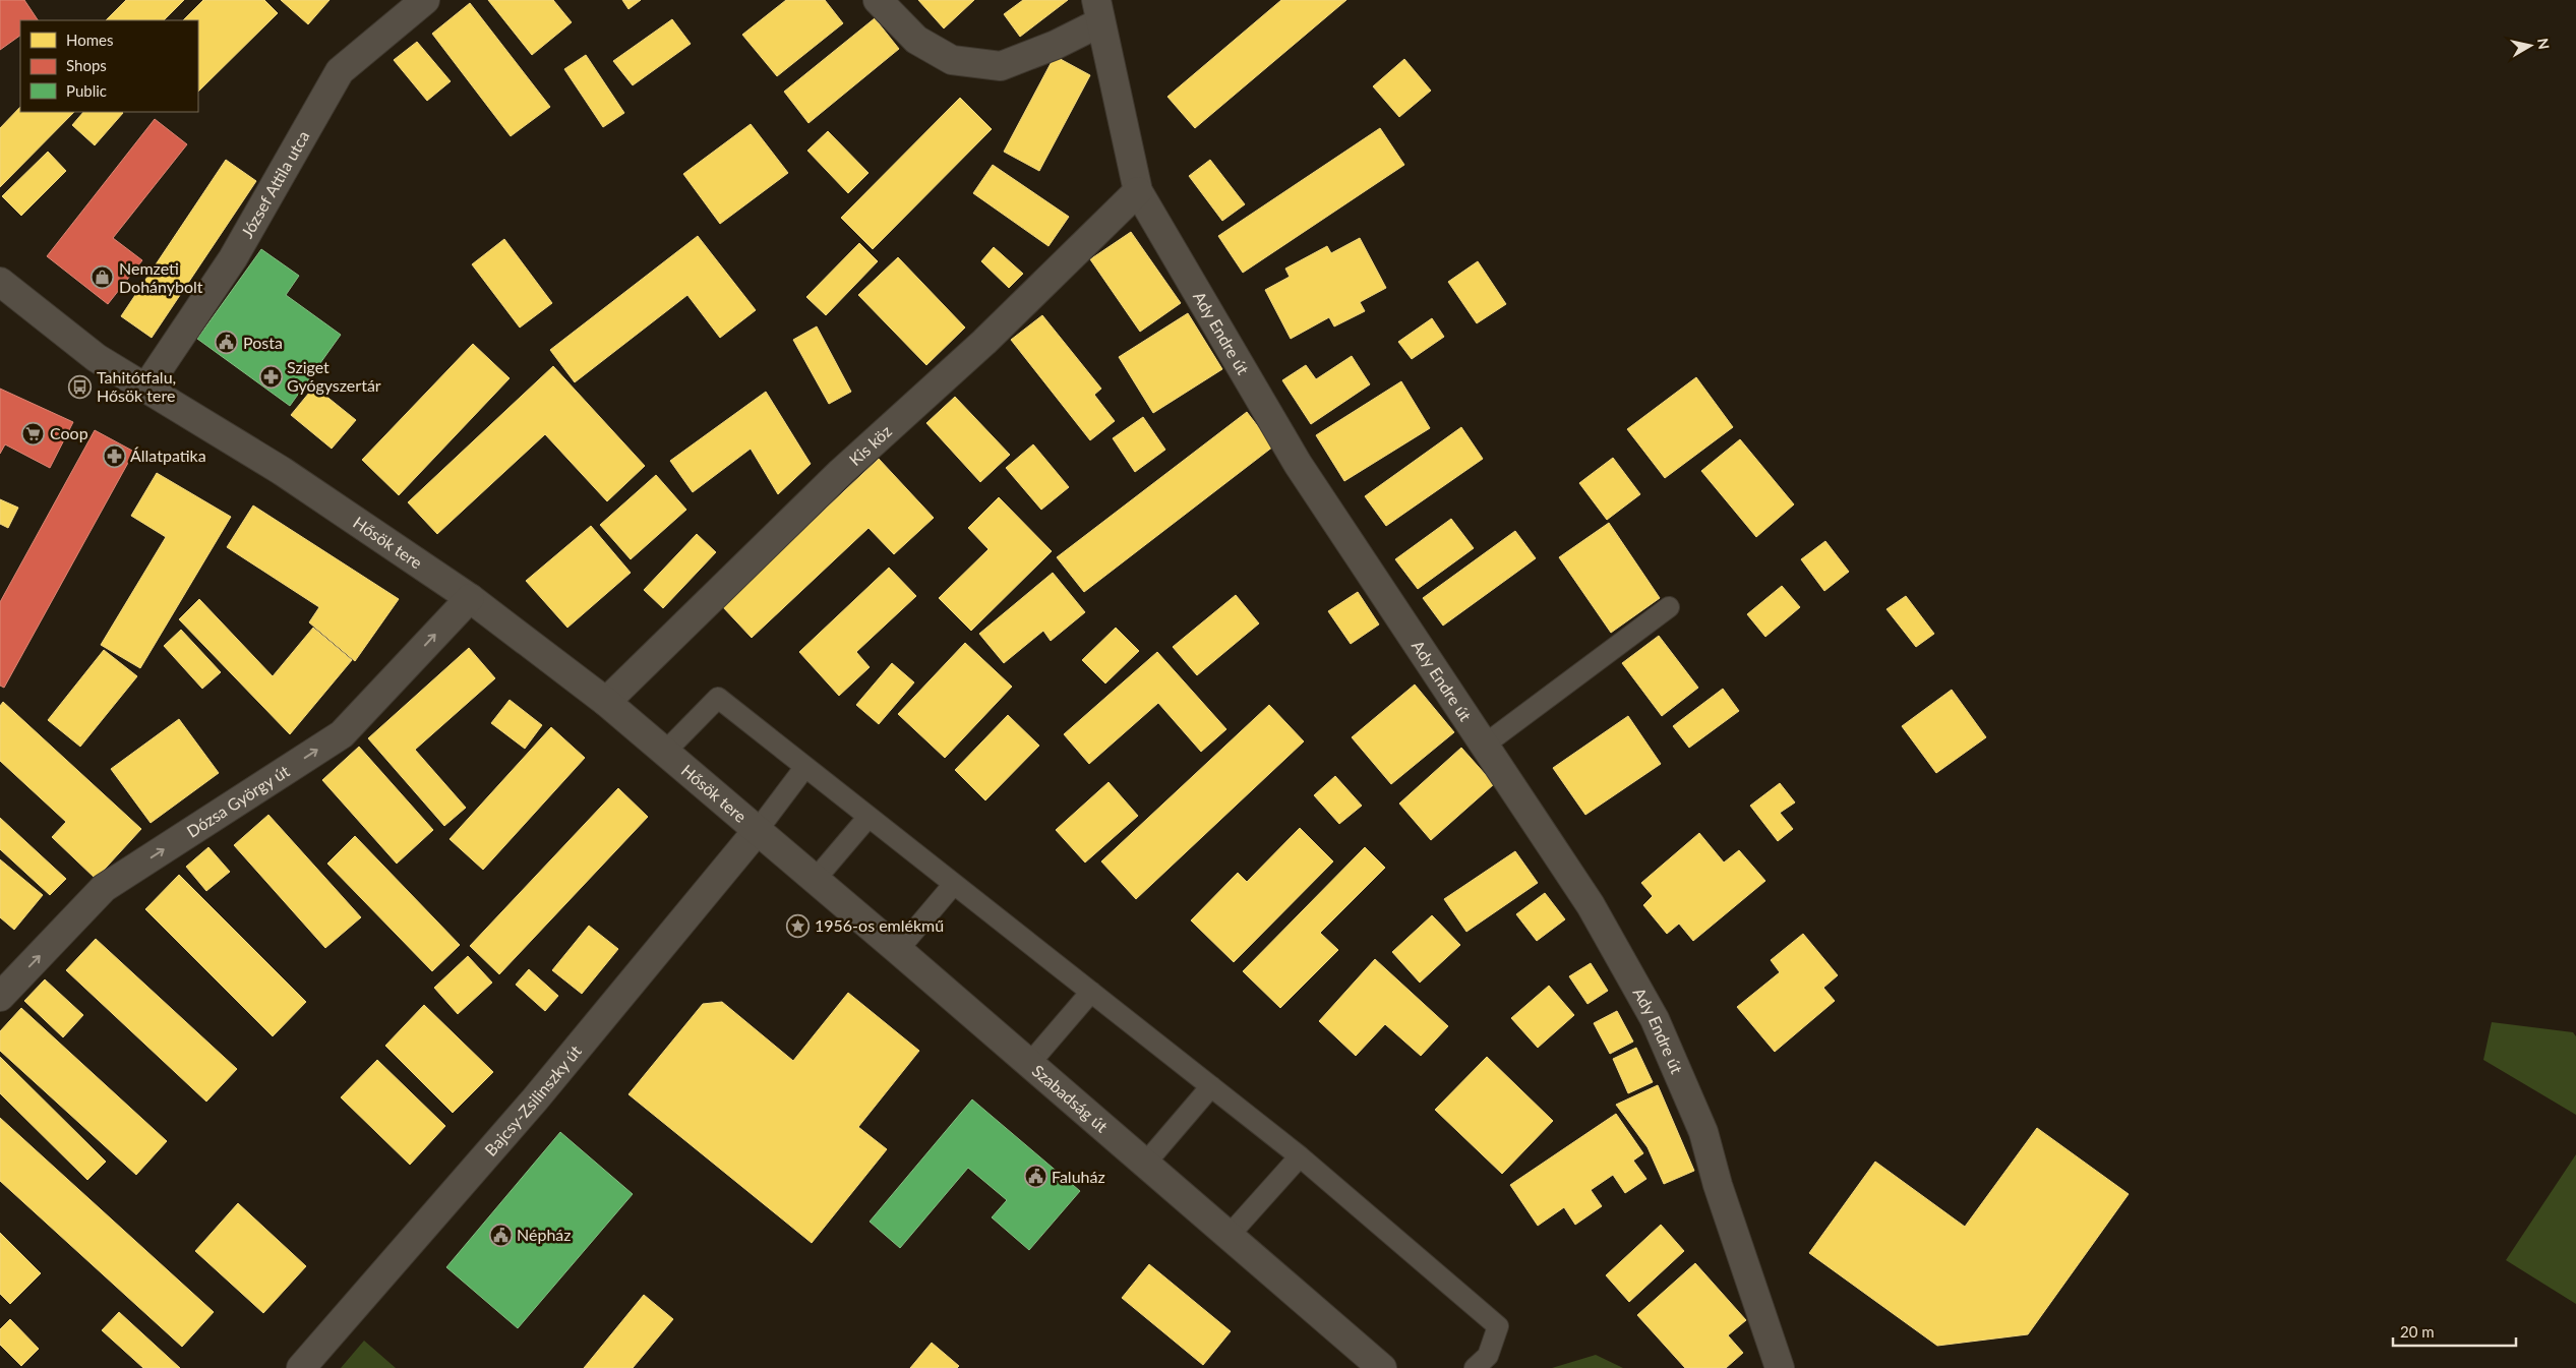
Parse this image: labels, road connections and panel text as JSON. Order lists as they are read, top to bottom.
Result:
{
  "streets": {
    "street": [
      "József Attila utca",
      "Ady Endre út",
      "Kis köz",
      "Hősök tere",
      "Dózsa György út",
      "Szabadság út",
      "Bajcsy-Zsilinszky út"
    ]
  },
  "crossings": [
    ["József Attila utca", "Hősök tere"],
    ["Ady Endre út", "Kis köz"],
    ["Kis köz", "Hősök tere"],
    ["Hősök tere", "Dózsa György út"],
    ["Hősök tere", "Szabadság út"],
    ["Hősök tere", "Bajcsy-Zsilinszky út"],
    ["Szabadság út", "Bajcsy-Zsilinszky út"]
  ],
  "one_way": ["Dózsa György út"],
  "places": {
    "shop": ["Nemzeti Dohánybolt"],
    "public building": ["Posta", "Faluház", "Népház"],
    "pharmacy": ["Sziget Gyógyszertár", "Állatpatika"],
    "bus stop": ["Tahitótfalu, Hősök tere"],
    "supermarket": ["Coop"],
    "place": ["1956-os emlékmű"]
  },
  "legend": ["Homes", "Shops", "Public"],
  "scale_bar": "20 m",
  "north": "right"
}
